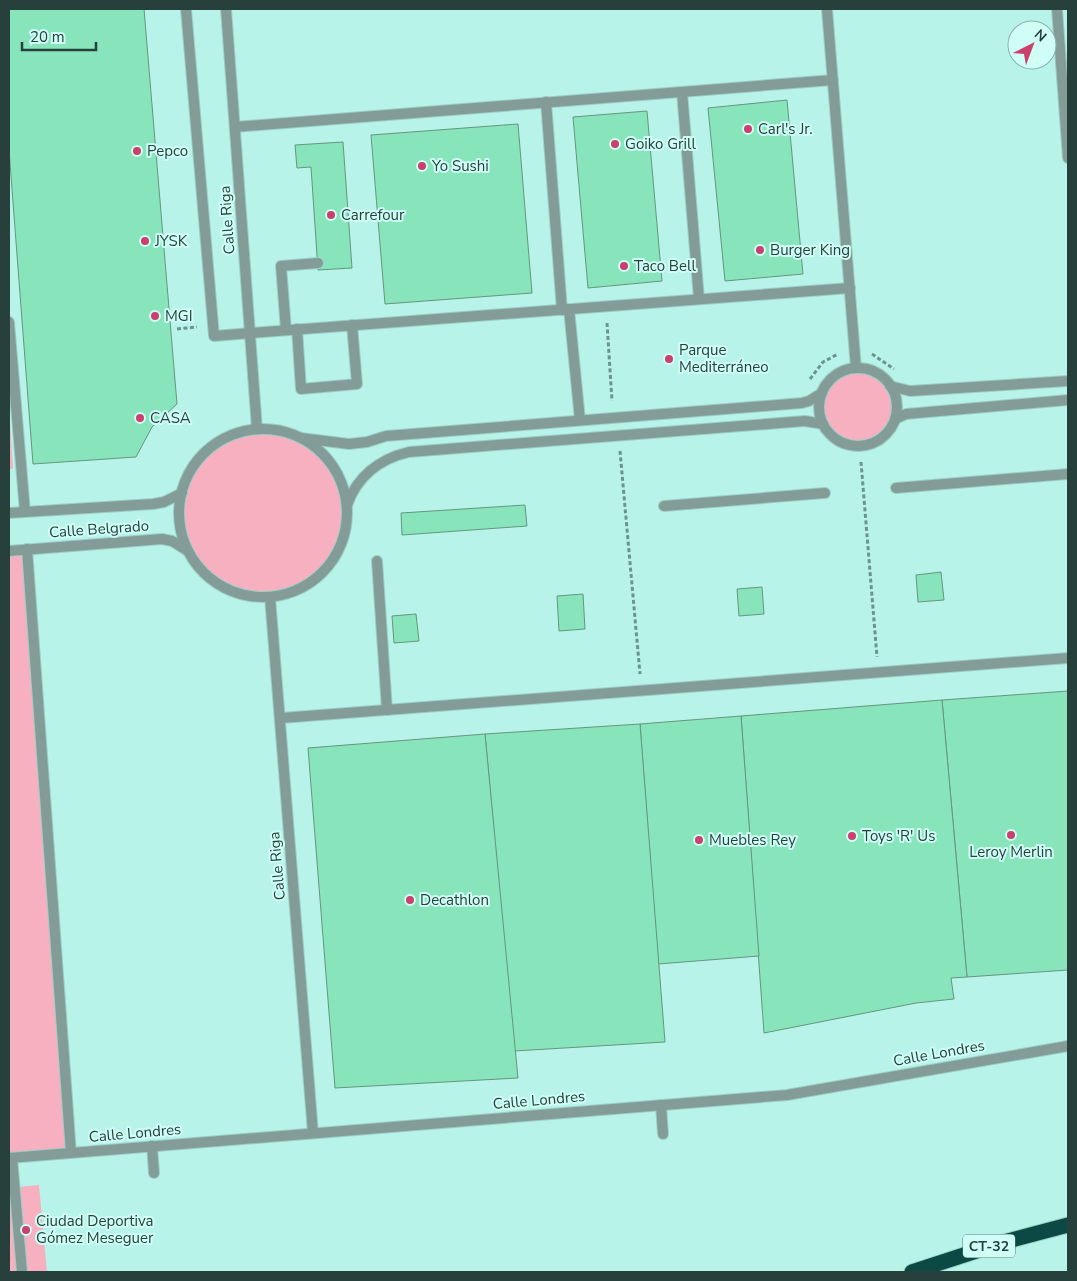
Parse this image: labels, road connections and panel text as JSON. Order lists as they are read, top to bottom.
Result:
{
  "streets": {
    "highway": ["CT-32"],
    "street": ["Calle Riga", "Calle Belgrado", "Calle Londres"]
  },
  "crossings": [
    ["Calle Riga", "Calle Belgrado"],
    ["Calle Riga", "Calle Londres"]
  ],
  "places": [
    "Carl's Jr.",
    "Goiko Grill",
    "Pepco",
    "Yo Sushi",
    "Carrefour",
    "JYSK",
    "Burger King",
    "Taco Bell",
    "MGI",
    "Parque Mediterráneo",
    "CASA",
    "Leroy Merlin",
    "Toys 'R' Us",
    "Muebles Rey",
    "Decathlon",
    "Ciudad Deportiva Gómez Meseguer"
  ],
  "scale_bar": "20 m",
  "north": "top right"
}
